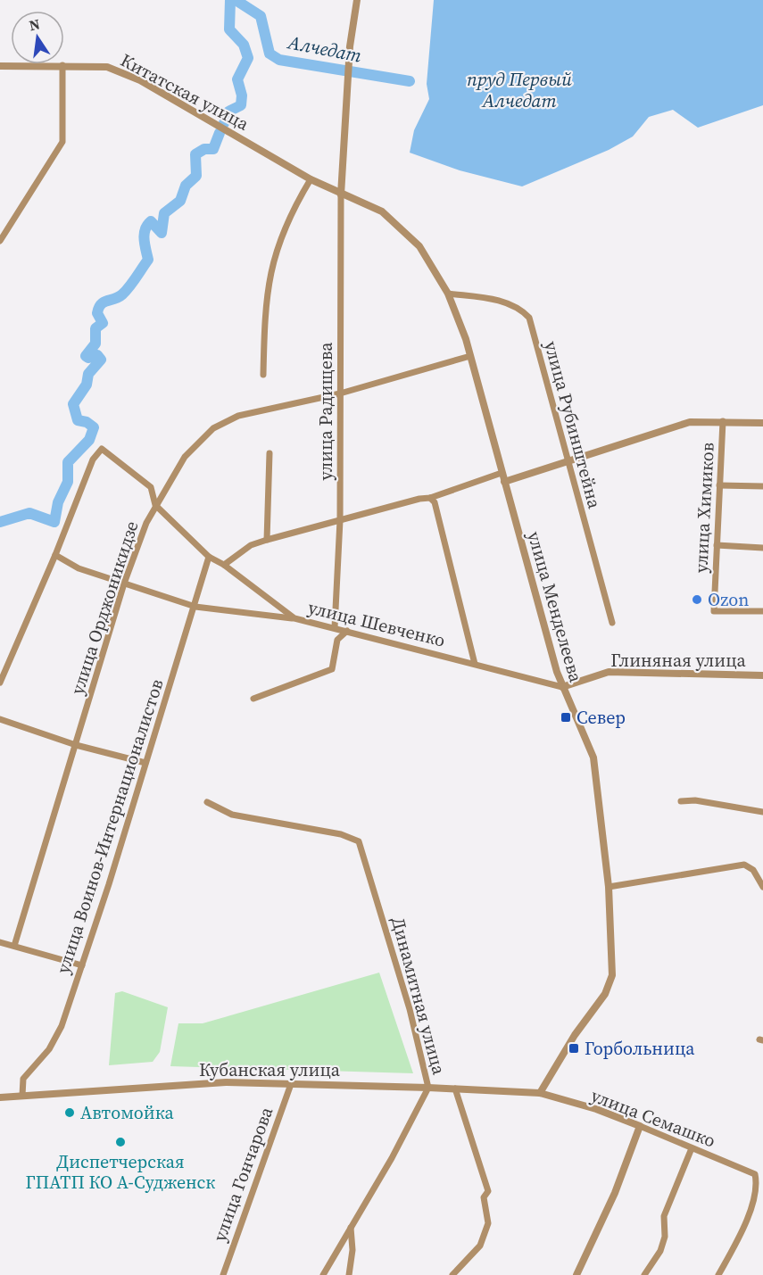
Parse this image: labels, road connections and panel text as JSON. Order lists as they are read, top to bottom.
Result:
{
  "streets": {
    "street": [
      "Китатская улица",
      "улица Радищева",
      "улица Рубинштейна",
      "улица Химиков",
      "улица Менделеева",
      "улица Орджоникидзе",
      "улица Шевченко",
      "Глиняная улица",
      "улица Воинов-Интернационалистов",
      "Динамитная улица",
      "Кубанская улица",
      "улица Семашко",
      "улица Гончарова"
    ]
  },
  "crossings": [
    ["Китатская улица", "улица Радищева"],
    ["Китатская улица", "улица Менделеева"],
    ["улица Радищева", "улица Менделеева"],
    ["улица Радищева", "улица Орджоникидзе"],
    ["улица Радищева", "улица Шевченко"],
    ["улица Рубинштейна", "улица Менделеева"],
    ["улица Менделеева", "улица Орджоникидзе"],
    ["улица Менделеева", "улица Шевченко"],
    ["улица Менделеева", "Глиняная улица"],
    ["улица Менделеева", "Кубанская улица"],
    ["улица Менделеева", "улица Семашко"],
    ["улица Орджоникидзе", "улица Шевченко"],
    ["улица Шевченко", "Глиняная улица"],
    ["улица Шевченко", "улица Воинов-Интернационалистов"],
    ["улица Воинов-Интернационалистов", "Кубанская улица"],
    ["Динамитная улица", "Кубанская улица"],
    ["Кубанская улица", "улица Семашко"],
    ["Кубанская улица", "улица Гончарова"]
  ],
  "water": ["Алчедат", "пруд Первый Алчедат"],
  "places": {
    "other": ["Ozon", "Автомойка", "Диспетчерская ГПАТП КО А-Судженск"],
    "transit": ["Север", "Горбольница"]
  },
  "north": "top"
}
